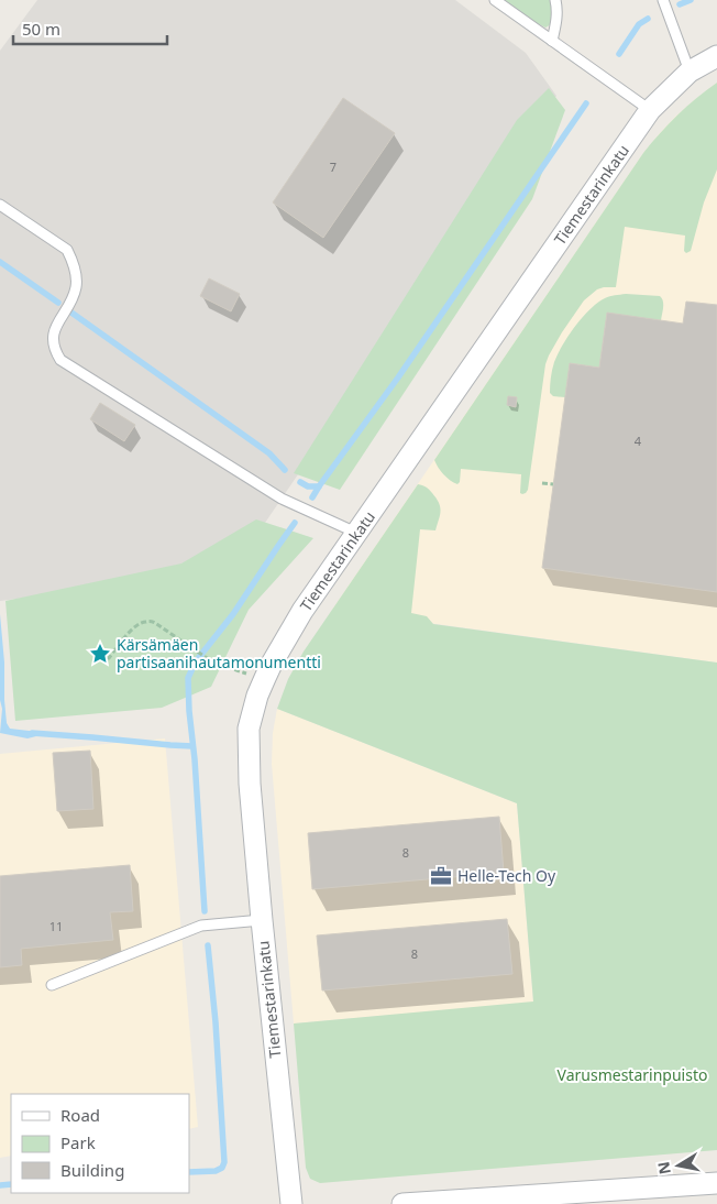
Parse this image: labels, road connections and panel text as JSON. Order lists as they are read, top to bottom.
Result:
{
  "streets": {
    "street": ["Tiemestarinkatu"]
  },
  "parks": ["Varusmestarinpuisto"],
  "places": {
    "place": ["Kärsämäen partisaanihautamonumentti"],
    "office": ["Helle-Tech Oy"]
  },
  "house_numbers": [
    "7",
    "4",
    "8",
    "11",
    "8"
  ],
  "legend": ["Road", "Park", "Building"],
  "scale_bar": "50 m",
  "north": "left"
}
